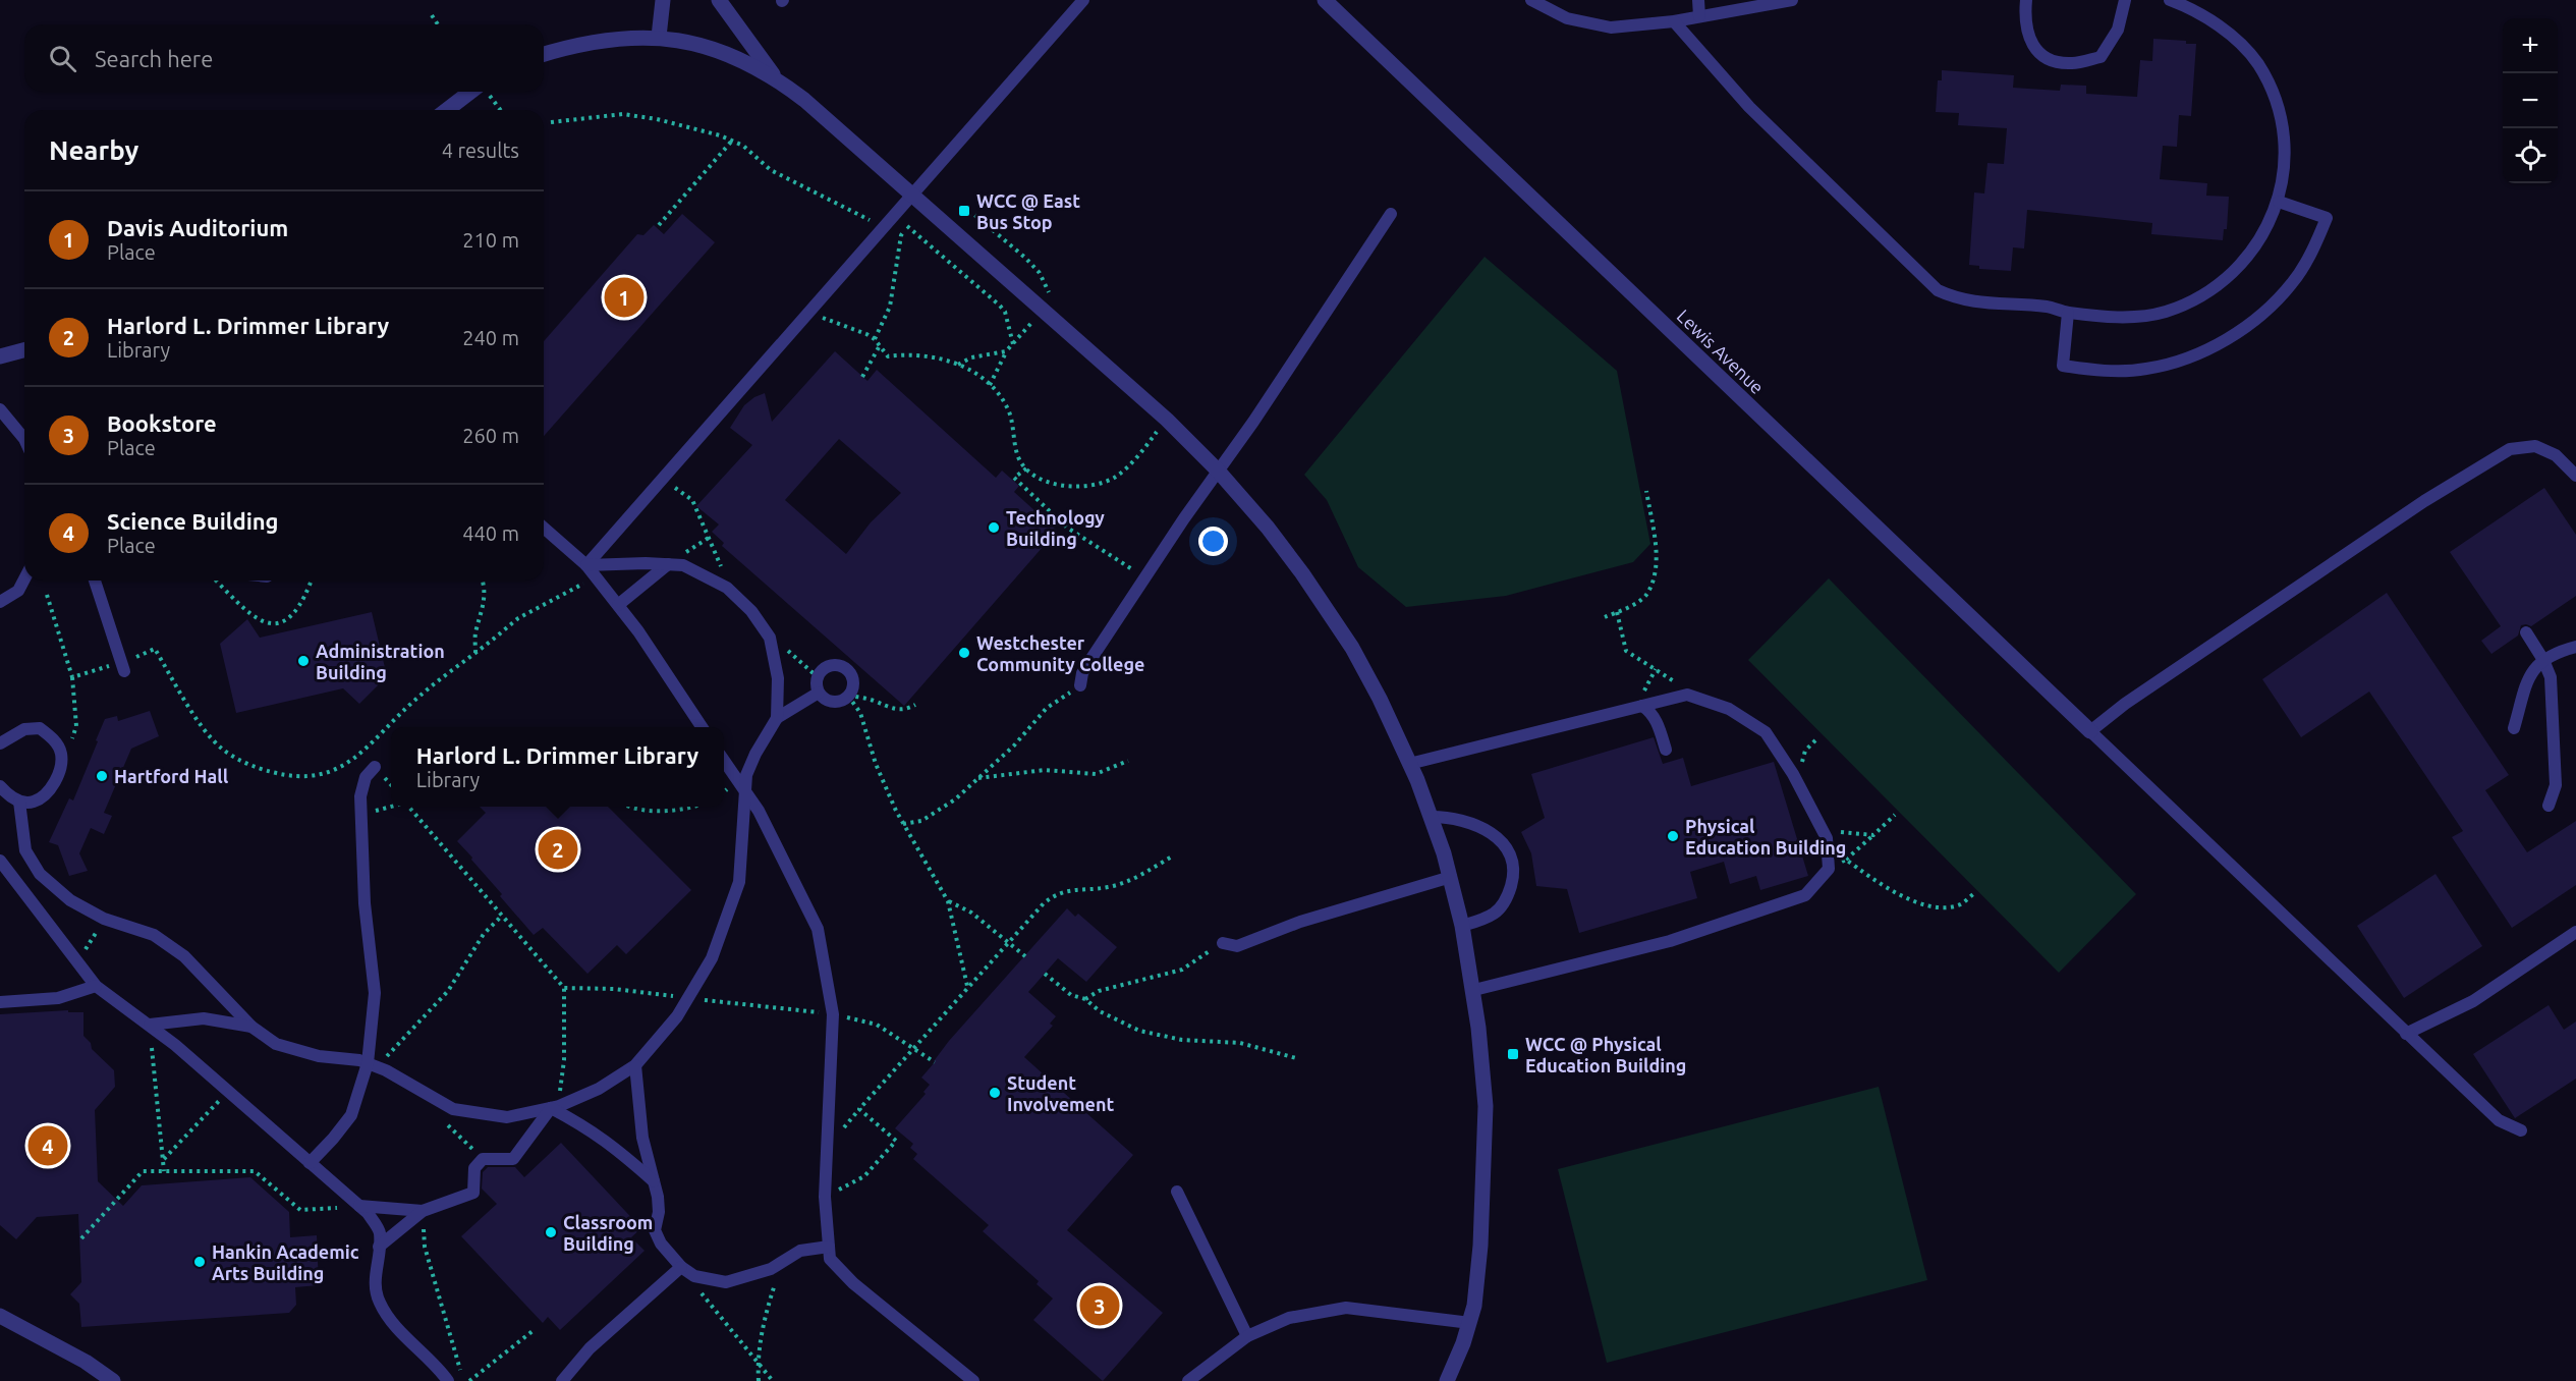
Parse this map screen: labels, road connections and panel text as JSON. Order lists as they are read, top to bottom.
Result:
{
  "streets": {
    "street": ["Lewis Avenue"]
  },
  "places": {
    "transit": ["WCC @ East Bus Stop", "WCC @ Physical Education Building"],
    "other": [
      "Technology Building",
      "Westchester Community College",
      "Administration Building",
      "Hartford Hall",
      "Physical Education Building",
      "Student Involvement",
      "Classroom Building",
      "Hankin Academic Arts Building"
    ]
  },
  "page": {
    "map_buttons": ["+", "−"],
    "search": "Search here",
    "heading": ["Nearby", "4 results"],
    "list": [
      {
        "mark": "1",
        "name": "Davis Auditorium",
        "note": "Place",
        "value": "210 m"
      },
      {
        "mark": "2",
        "name": "Harlord L. Drimmer Library",
        "note": "Library",
        "value": "240 m"
      },
      {
        "mark": "3",
        "name": "Bookstore",
        "note": "Place",
        "value": "260 m"
      },
      {
        "mark": "4",
        "name": "Science Building",
        "note": "Place",
        "value": "440 m"
      }
    ],
    "pins": [
      "1",
      "2",
      "4",
      "3"
    ],
    "popup": ["Harlord L. Drimmer Library", "Library"]
  }
}
